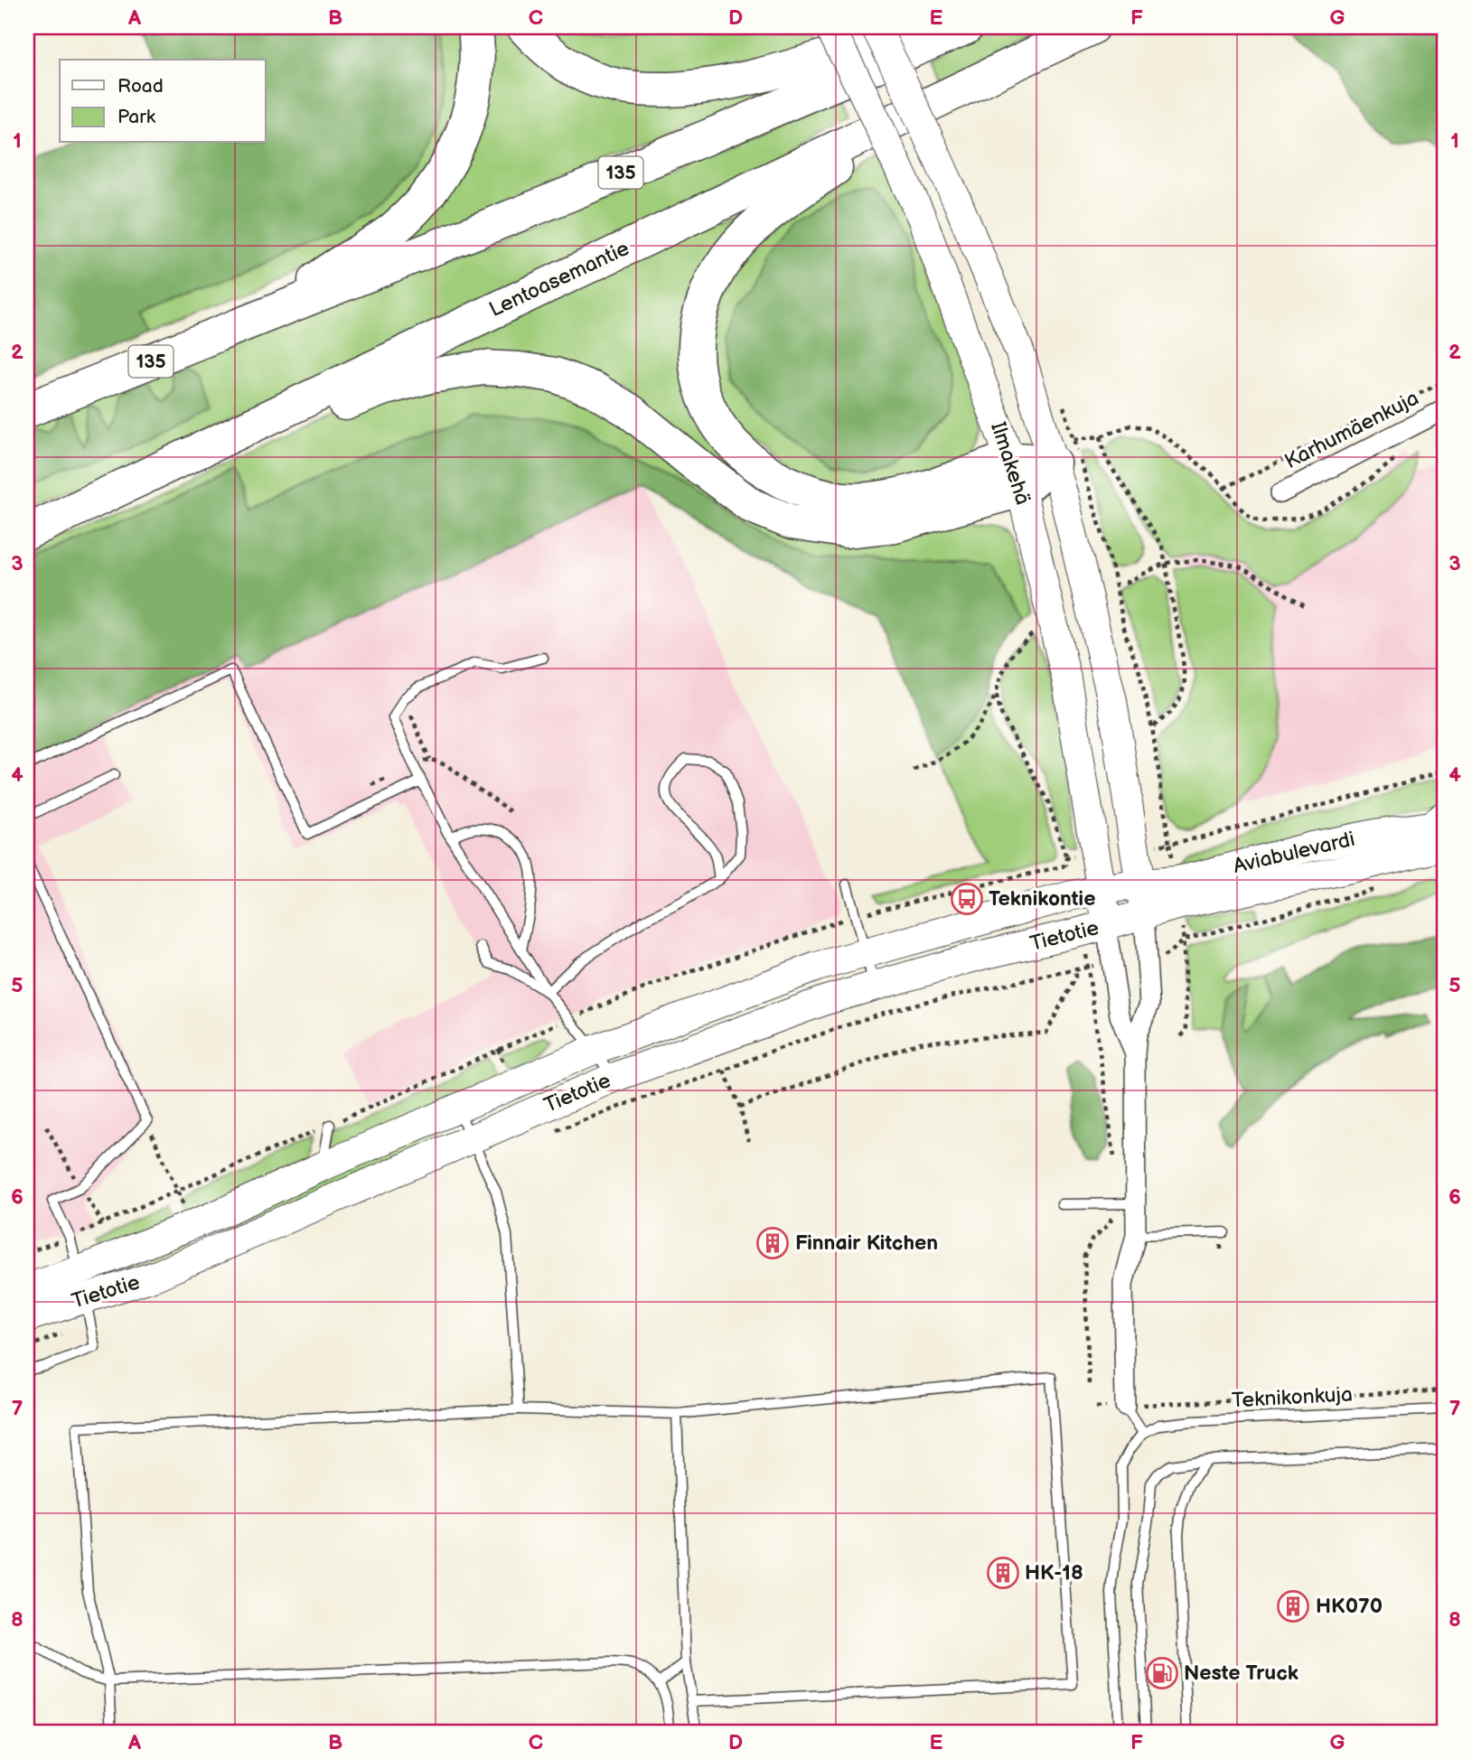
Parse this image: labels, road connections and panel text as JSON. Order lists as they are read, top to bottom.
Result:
{
  "streets": {
    "highway": ["135", "Lentoasemantie"],
    "main road": ["Ilmakehä", "Aviabulevardi", "Tietotie"],
    "street": ["Karhumäenkuja"],
    "lane": ["Teknikonkuja"]
  },
  "crossings": [
    ["Ilmakehä", "Aviabulevardi"],
    ["Ilmakehä", "Tietotie"],
    ["Aviabulevardi", "Tietotie"]
  ],
  "places": {
    "bus stop": ["Teknikontie"],
    "building": ["Finnair Kitchen", "HK-18", "HK070"],
    "fuel station": ["Neste Truck"]
  },
  "legend": ["Road", "Park"],
  "grid": {
    "columns": [
      "A",
      "B",
      "C",
      "D",
      "E",
      "F",
      "G"
    ],
    "rows": [
      "1",
      "2",
      "3",
      "4",
      "5",
      "6",
      "7",
      "8"
    ]
  }
}
